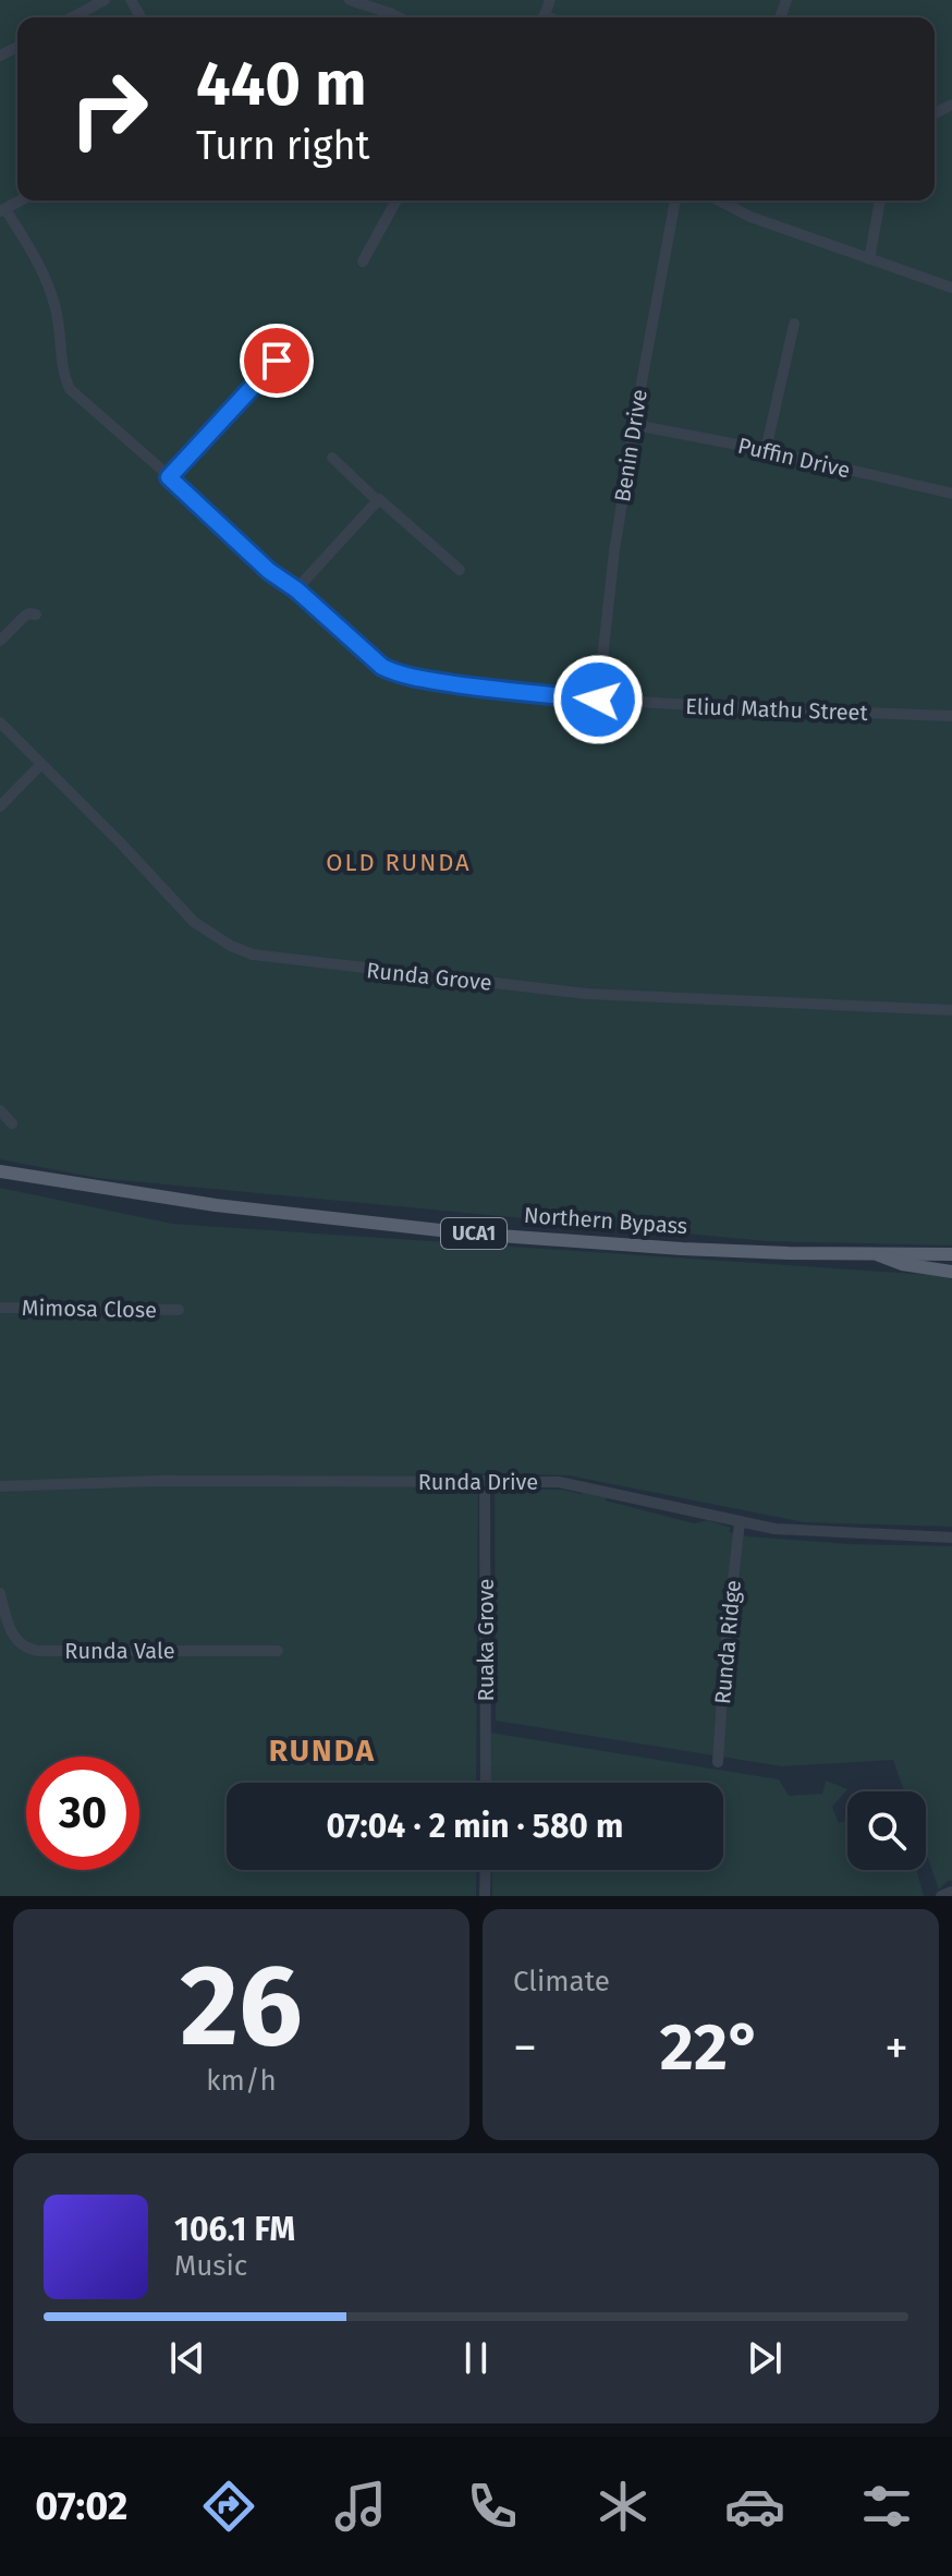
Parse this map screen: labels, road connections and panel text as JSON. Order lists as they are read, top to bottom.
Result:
{
  "streets": {
    "main road": ["Northern Bypass", "UCA1"],
    "street": [
      "Benin Drive",
      "Puffin Drive",
      "Eliud Mathu Street",
      "Runda Grove",
      "Mimosa Close",
      "Runda Drive",
      "Ruaka Grove",
      "Runda Ridge",
      "Runda Vale"
    ]
  },
  "crossings": [
    ["Benin Drive", "Puffin Drive"],
    ["Benin Drive", "Eliud Mathu Street"],
    ["Runda Drive", "Ruaka Grove"],
    ["Runda Drive", "Runda Ridge"]
  ],
  "districts": ["OLD RUNDA", "RUNDA"],
  "page": {
    "turn": ["440 m", "Turn right"],
    "limit": "30",
    "trip": "07:04 · 2 min · 580 m",
    "tile": [
      ["26", "km/h"],
      "Climate"
    ],
    "heat": ["−", "22°", "+"],
    "song": ["106.1 FM", "Music"],
    "tabs": "07:02"
  }
}
